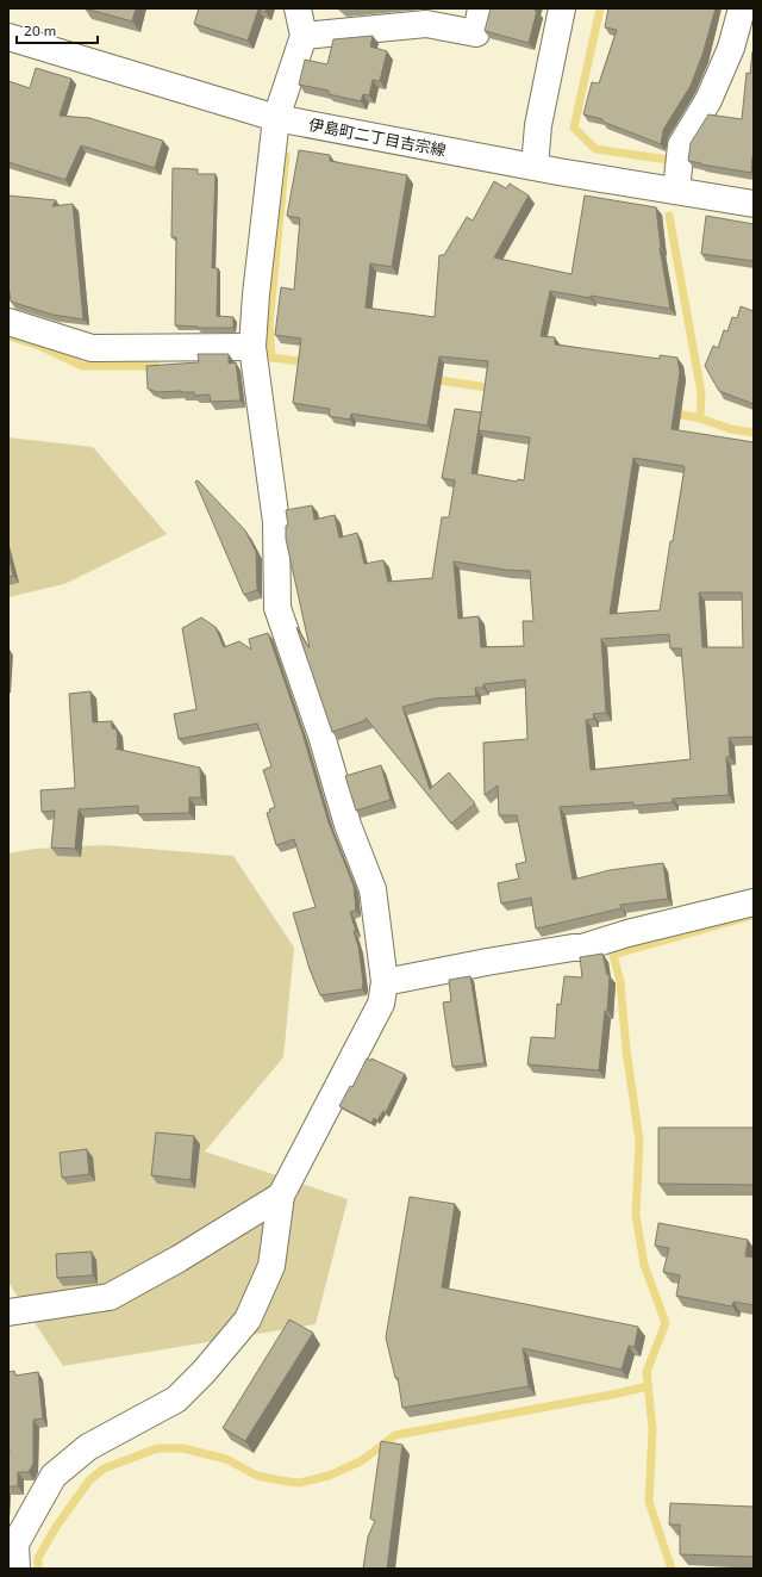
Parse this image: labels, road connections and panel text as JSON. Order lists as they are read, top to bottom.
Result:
{
  "streets": {
    "street": ["伊島町二丁目吉宗線"]
  },
  "scale_bar": "20 m"
}
